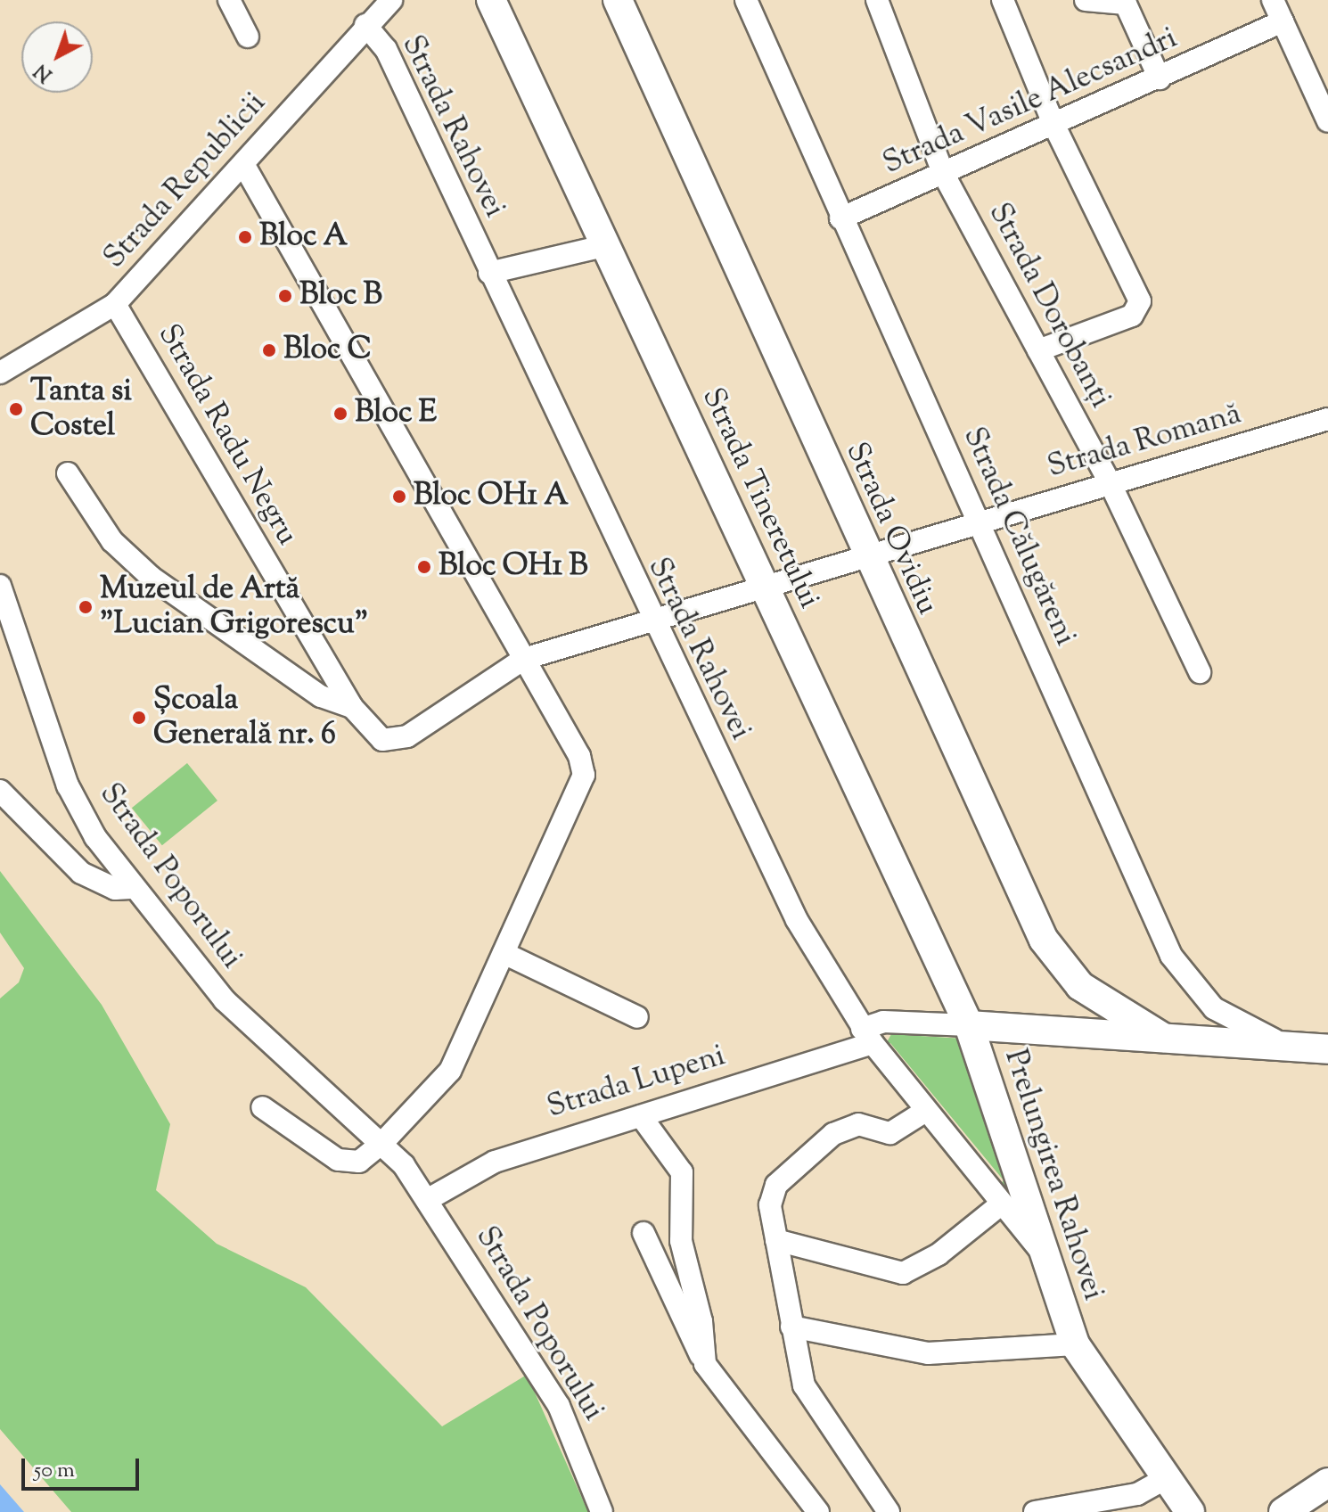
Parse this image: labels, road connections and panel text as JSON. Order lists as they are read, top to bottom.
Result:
{
  "streets": {
    "main road": [
      "Strada Tineretului",
      "Strada Ovidiu",
      "Strada Lupeni",
      "Prelungirea Rahovei"
    ],
    "street": [
      "Strada Vasile Alecsandri",
      "Strada Rahovei",
      "Strada Republicii",
      "Strada Dorobanți",
      "Strada Radu Negru",
      "Strada Romană",
      "Strada Călugăreni",
      "Strada Poporului"
    ]
  },
  "crossings": [
    ["Strada Vasile Alecsandri", "Strada Dorobanți"],
    ["Strada Vasile Alecsandri", "Strada Călugăreni"],
    ["Strada Rahovei", "Strada Republicii"],
    ["Strada Rahovei", "Strada Romană"],
    ["Strada Rahovei", "Strada Lupeni"],
    ["Strada Rahovei", "Prelungirea Rahovei"],
    ["Strada Republicii", "Strada Radu Negru"],
    ["Strada Dorobanți", "Strada Romană"],
    ["Strada Radu Negru", "Strada Romană"],
    ["Strada Romană", "Strada Tineretului"],
    ["Strada Romană", "Strada Ovidiu"],
    ["Strada Romană", "Strada Călugăreni"],
    ["Strada Tineretului", "Strada Lupeni"],
    ["Strada Tineretului", "Prelungirea Rahovei"],
    ["Strada Ovidiu", "Strada Lupeni"],
    ["Strada Călugăreni", "Strada Lupeni"],
    ["Strada Poporului", "Strada Lupeni"],
    ["Strada Lupeni", "Prelungirea Rahovei"]
  ],
  "places": [
    "Bloc A",
    "Bloc B",
    "Bloc C",
    "Tanta si Costel",
    "Bloc E",
    "Bloc OH1 A",
    "Bloc OH1 B",
    "Muzeul de Artă \"Lucian Grigorescu\"",
    "Școala Generală nr. 6"
  ],
  "scale_bar": "50 m",
  "north": "bottom left"
}
